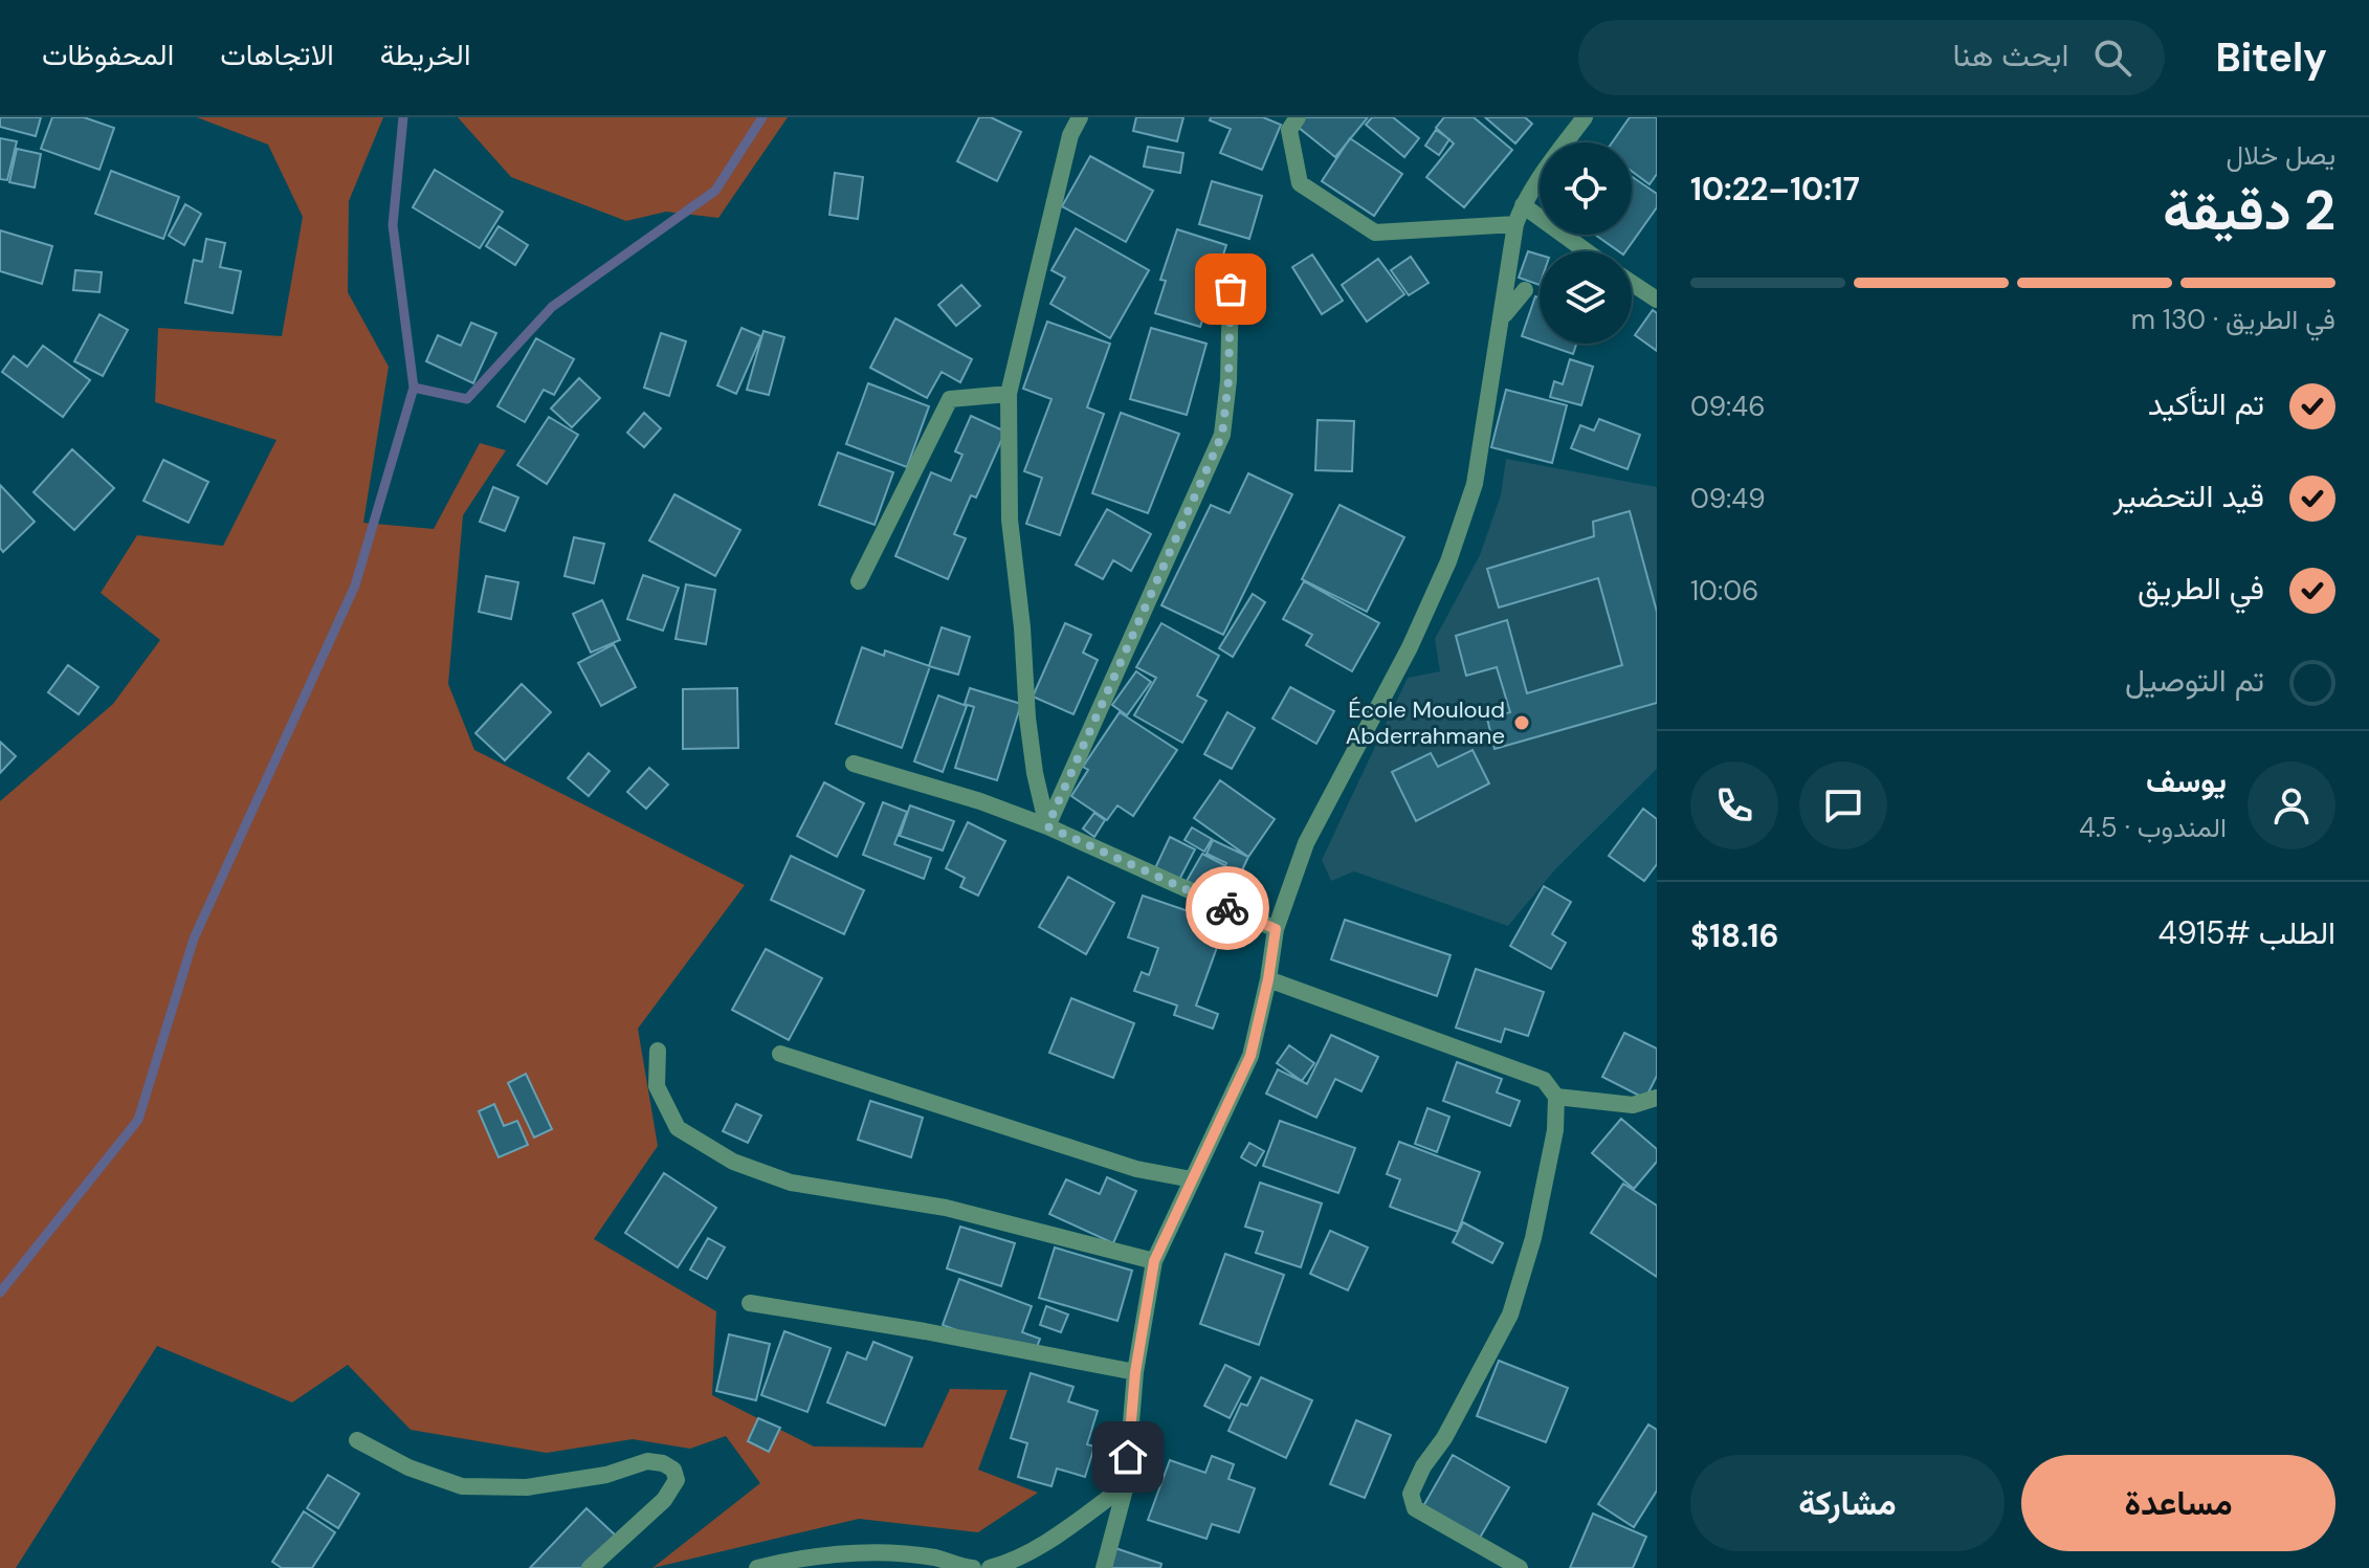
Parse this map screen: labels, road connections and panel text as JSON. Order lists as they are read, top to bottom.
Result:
{
  "places": ["École Mouloud Abderrahmane"],
  "page": {
    "header": "Bitely",
    "search": "ابحث هنا",
    "nav": ["الخريطة", "الاتجاهات", "المحفوظات"],
    "heading": ["2 دقيقة", "يصل خلال", "10:17–10:22"],
    "panel": [
      "يوسف",
      "المندوب · 4.5",
      "الطلب #4915",
      "$18.16"
    ],
    "bar": "في الطريق · 130 m",
    "list": [
      ["تم التأكيد", "09:46"],
      ["قيد التحضير", "09:49"],
      ["في الطريق", "10:06"],
      "تم التوصيل"
    ],
    "buttons": ["مساعدة", "مشاركة"]
  }
}
